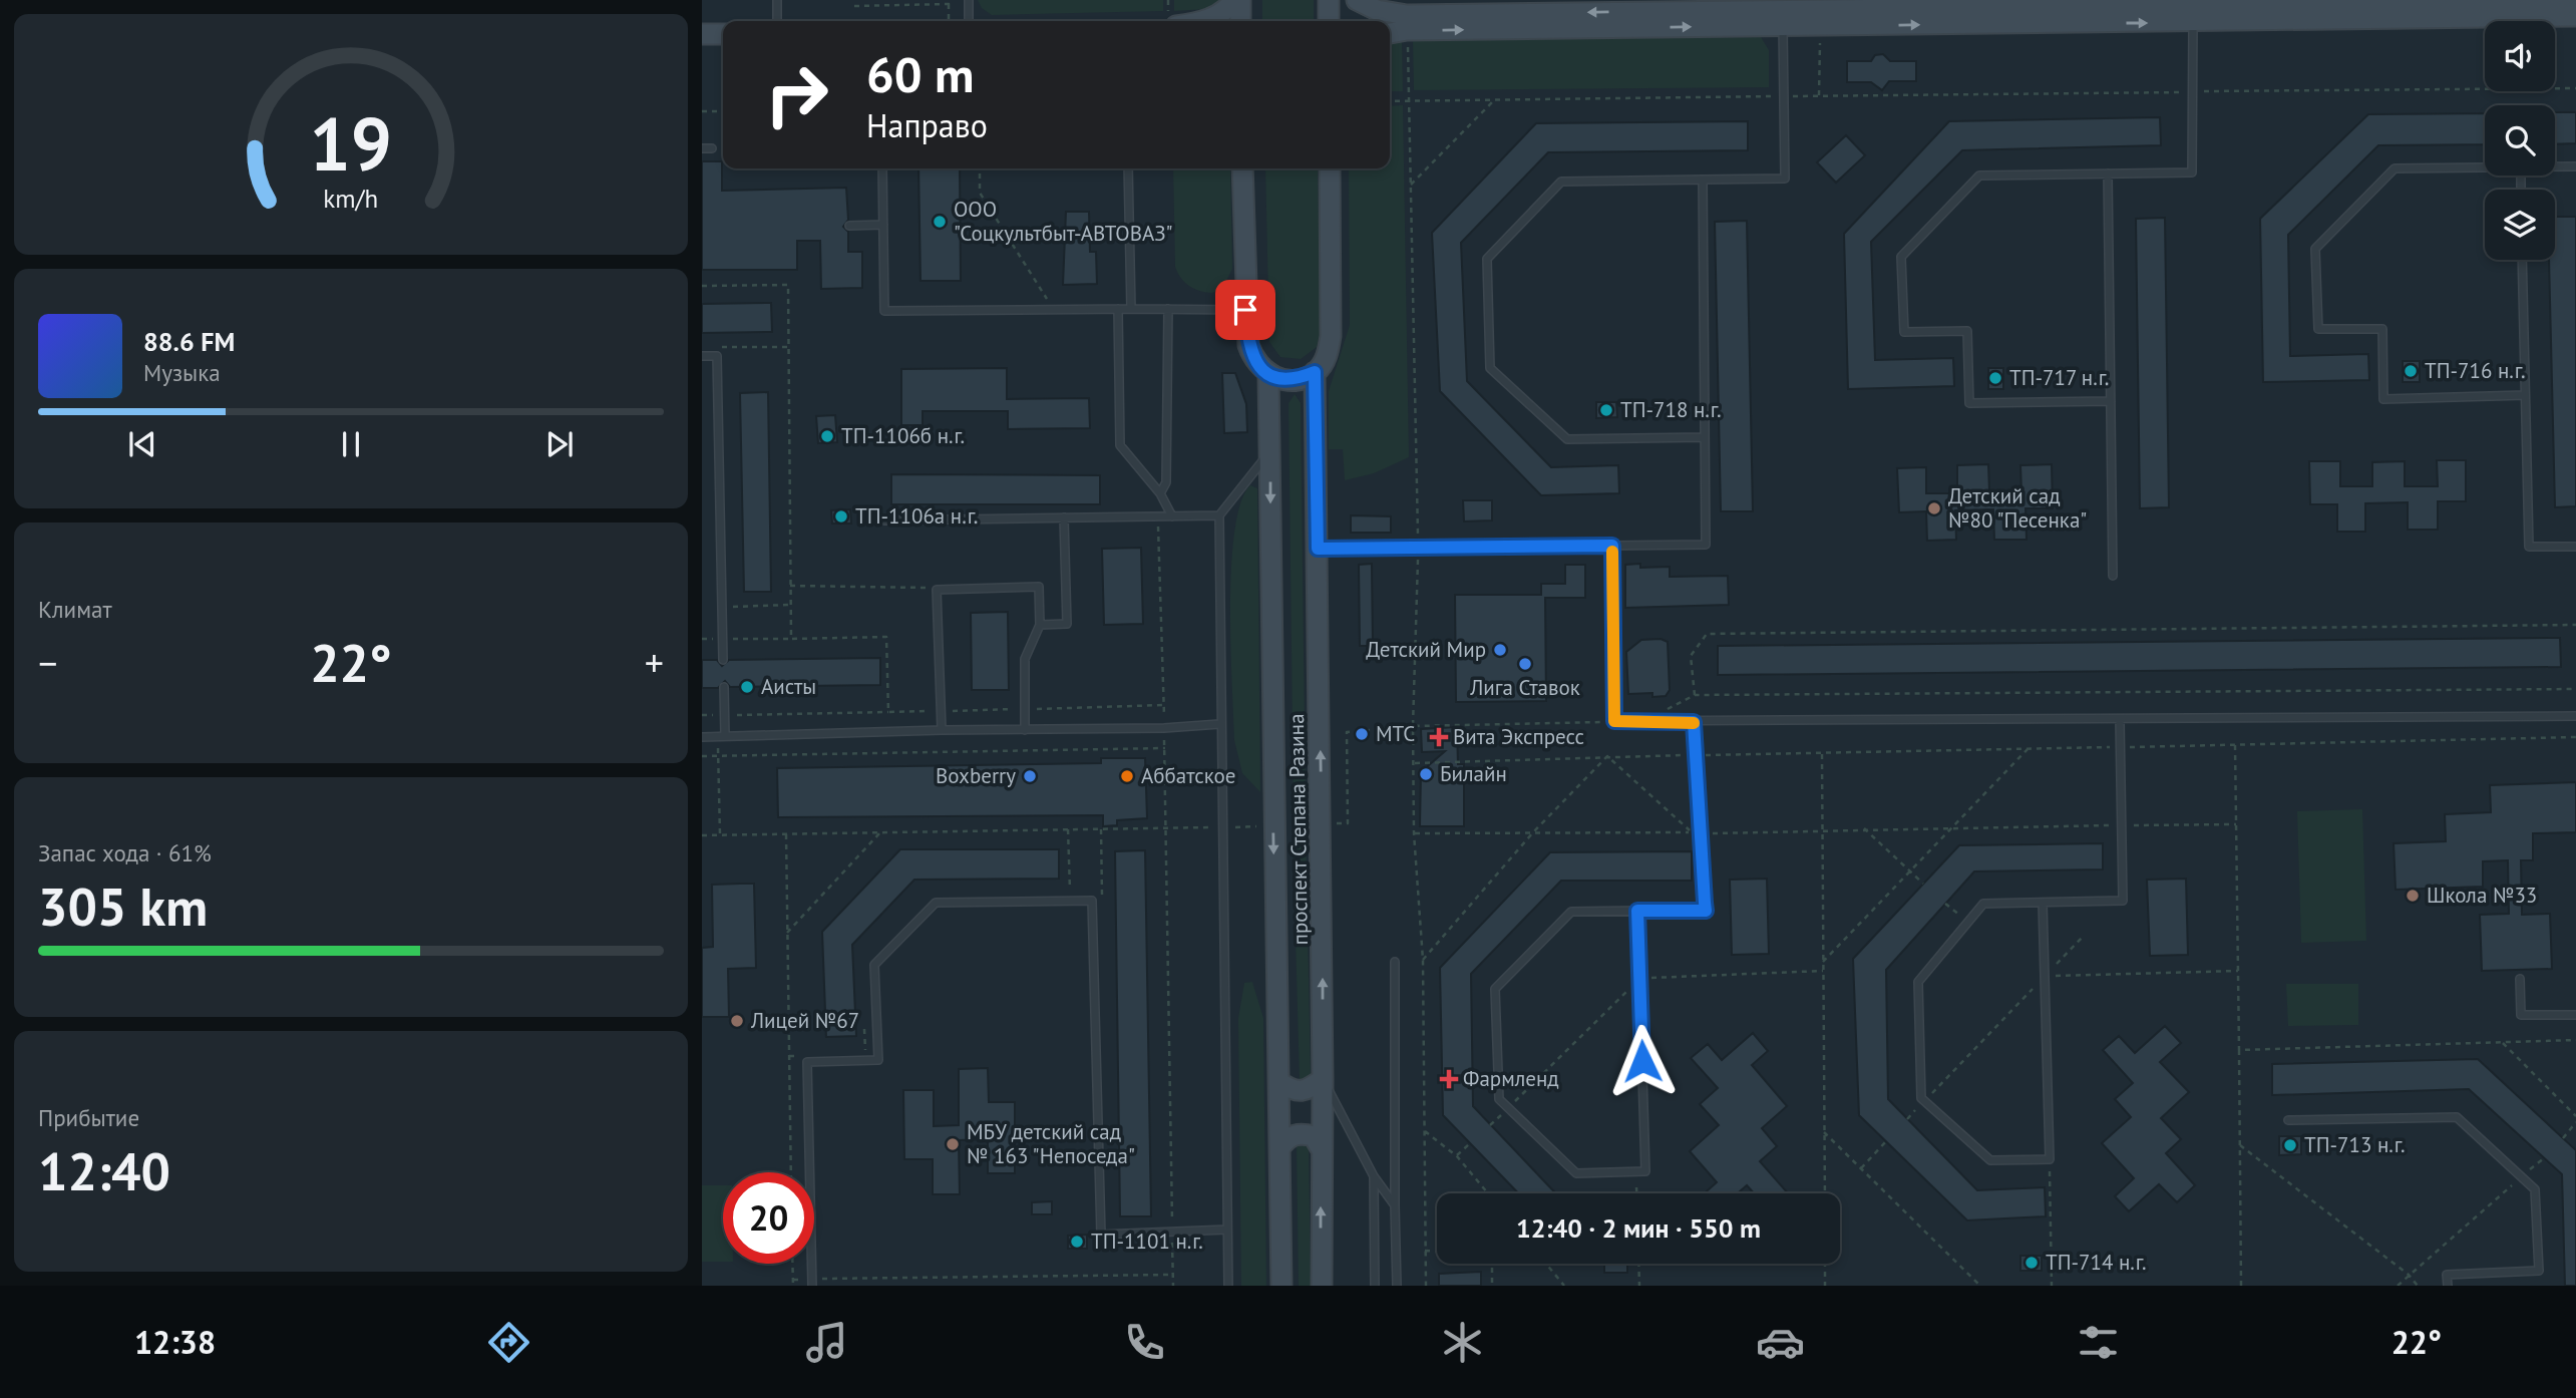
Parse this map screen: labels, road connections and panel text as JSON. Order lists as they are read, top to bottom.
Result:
{
  "streets": {
    "main road": ["проспект Степана Разина"]
  },
  "places": {
    "other": [
      "ООО \"Соцкультбыт-АВТОВАЗ\"",
      "ТП-716 н.г.",
      "ТП-717 н.г.",
      "ТП-718 н.г.",
      "ТП-1106б н.г.",
      "Детский сад №80 \"Песенка\"",
      "ТП-1106а н.г.",
      "Детский Мир",
      "Лига Ставок",
      "Аисты",
      "МТС",
      "Билайн",
      "Boxberry",
      "Аббатское",
      "Школа №33",
      "Лицей №67",
      "МБУ детский сад № 163 \"Непоседа\"",
      "ТП-713 н.г.",
      "ТП-1101 н.г.",
      "ТП-714 н.г."
    ],
    "health": ["Вита Экспресс", "Фармленд"]
  },
  "page": {
    "turn": ["60 m", "Направо"],
    "song": ["88.6 FM", "Музыка"],
    "tile": [
      "Климат",
      ["Запас хода · 61%", "305 km"],
      ["Прибытие", "12:40"]
    ],
    "heat": ["−", "22°", "+"],
    "limit": "20",
    "trip": "12:40 · 2 мин · 550 m",
    "tabs": ["12:38", "22°"],
    "gauge": ["19", "km/h"]
  }
}
